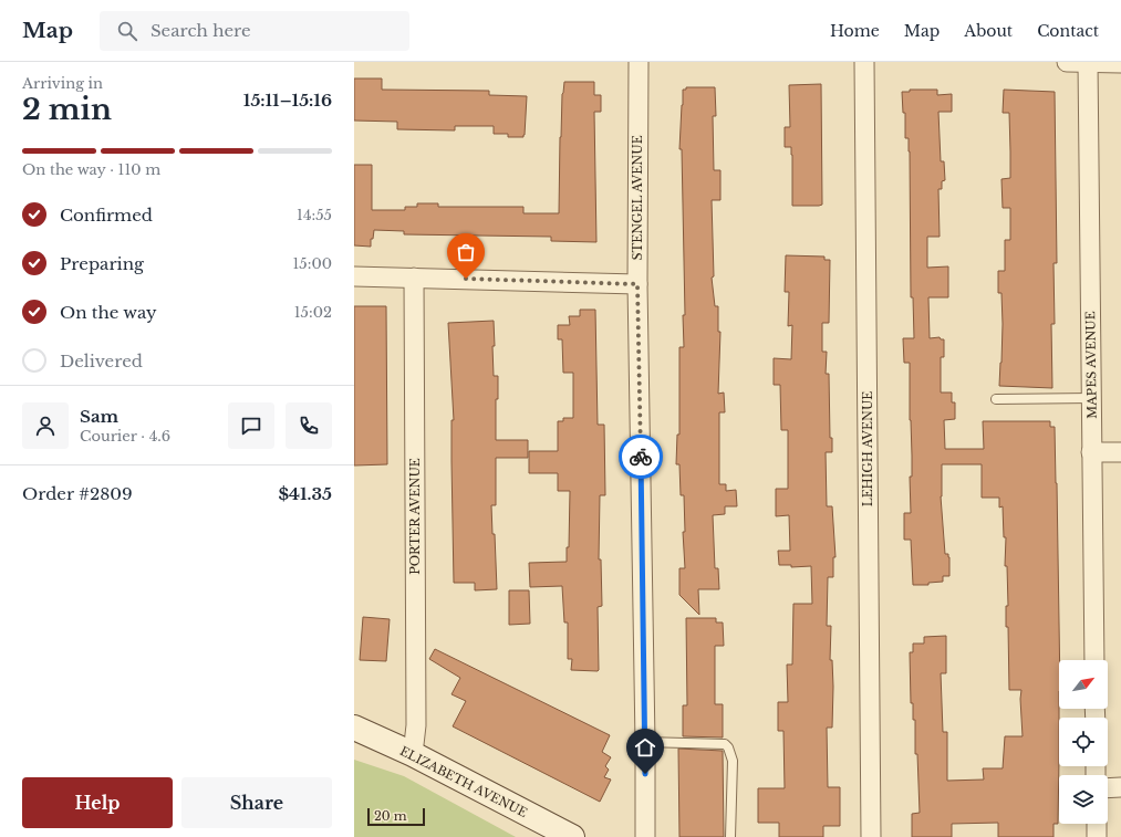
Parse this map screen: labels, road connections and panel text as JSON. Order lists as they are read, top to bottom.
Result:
{
  "streets": {
    "main road": ["ELIZABETH AVENUE"],
    "street": [
      "STENGEL AVENUE",
      "MAPES AVENUE",
      "LEHIGH AVENUE",
      "PORTER AVENUE"
    ]
  },
  "crossings": [
    ["PORTER AVENUE", "ELIZABETH AVENUE"]
  ],
  "scale_bar": "20 m",
  "north": "top right",
  "page": {
    "header": "Map",
    "search": "Search here",
    "nav": [
      "Home",
      "Map",
      "About",
      "Contact"
    ],
    "heading": ["2 min", "Arriving in", "15:11–15:16"],
    "panel": [
      "Sam",
      "Courier · 4.6",
      "Order #2809",
      "$41.35"
    ],
    "bar": "On the way · 110 m",
    "list": [
      ["Confirmed", "14:55"],
      ["Preparing", "15:00"],
      ["On the way", "15:02"],
      "Delivered"
    ],
    "buttons": ["Help", "Share"],
    "scale": "20 m"
  }
}
